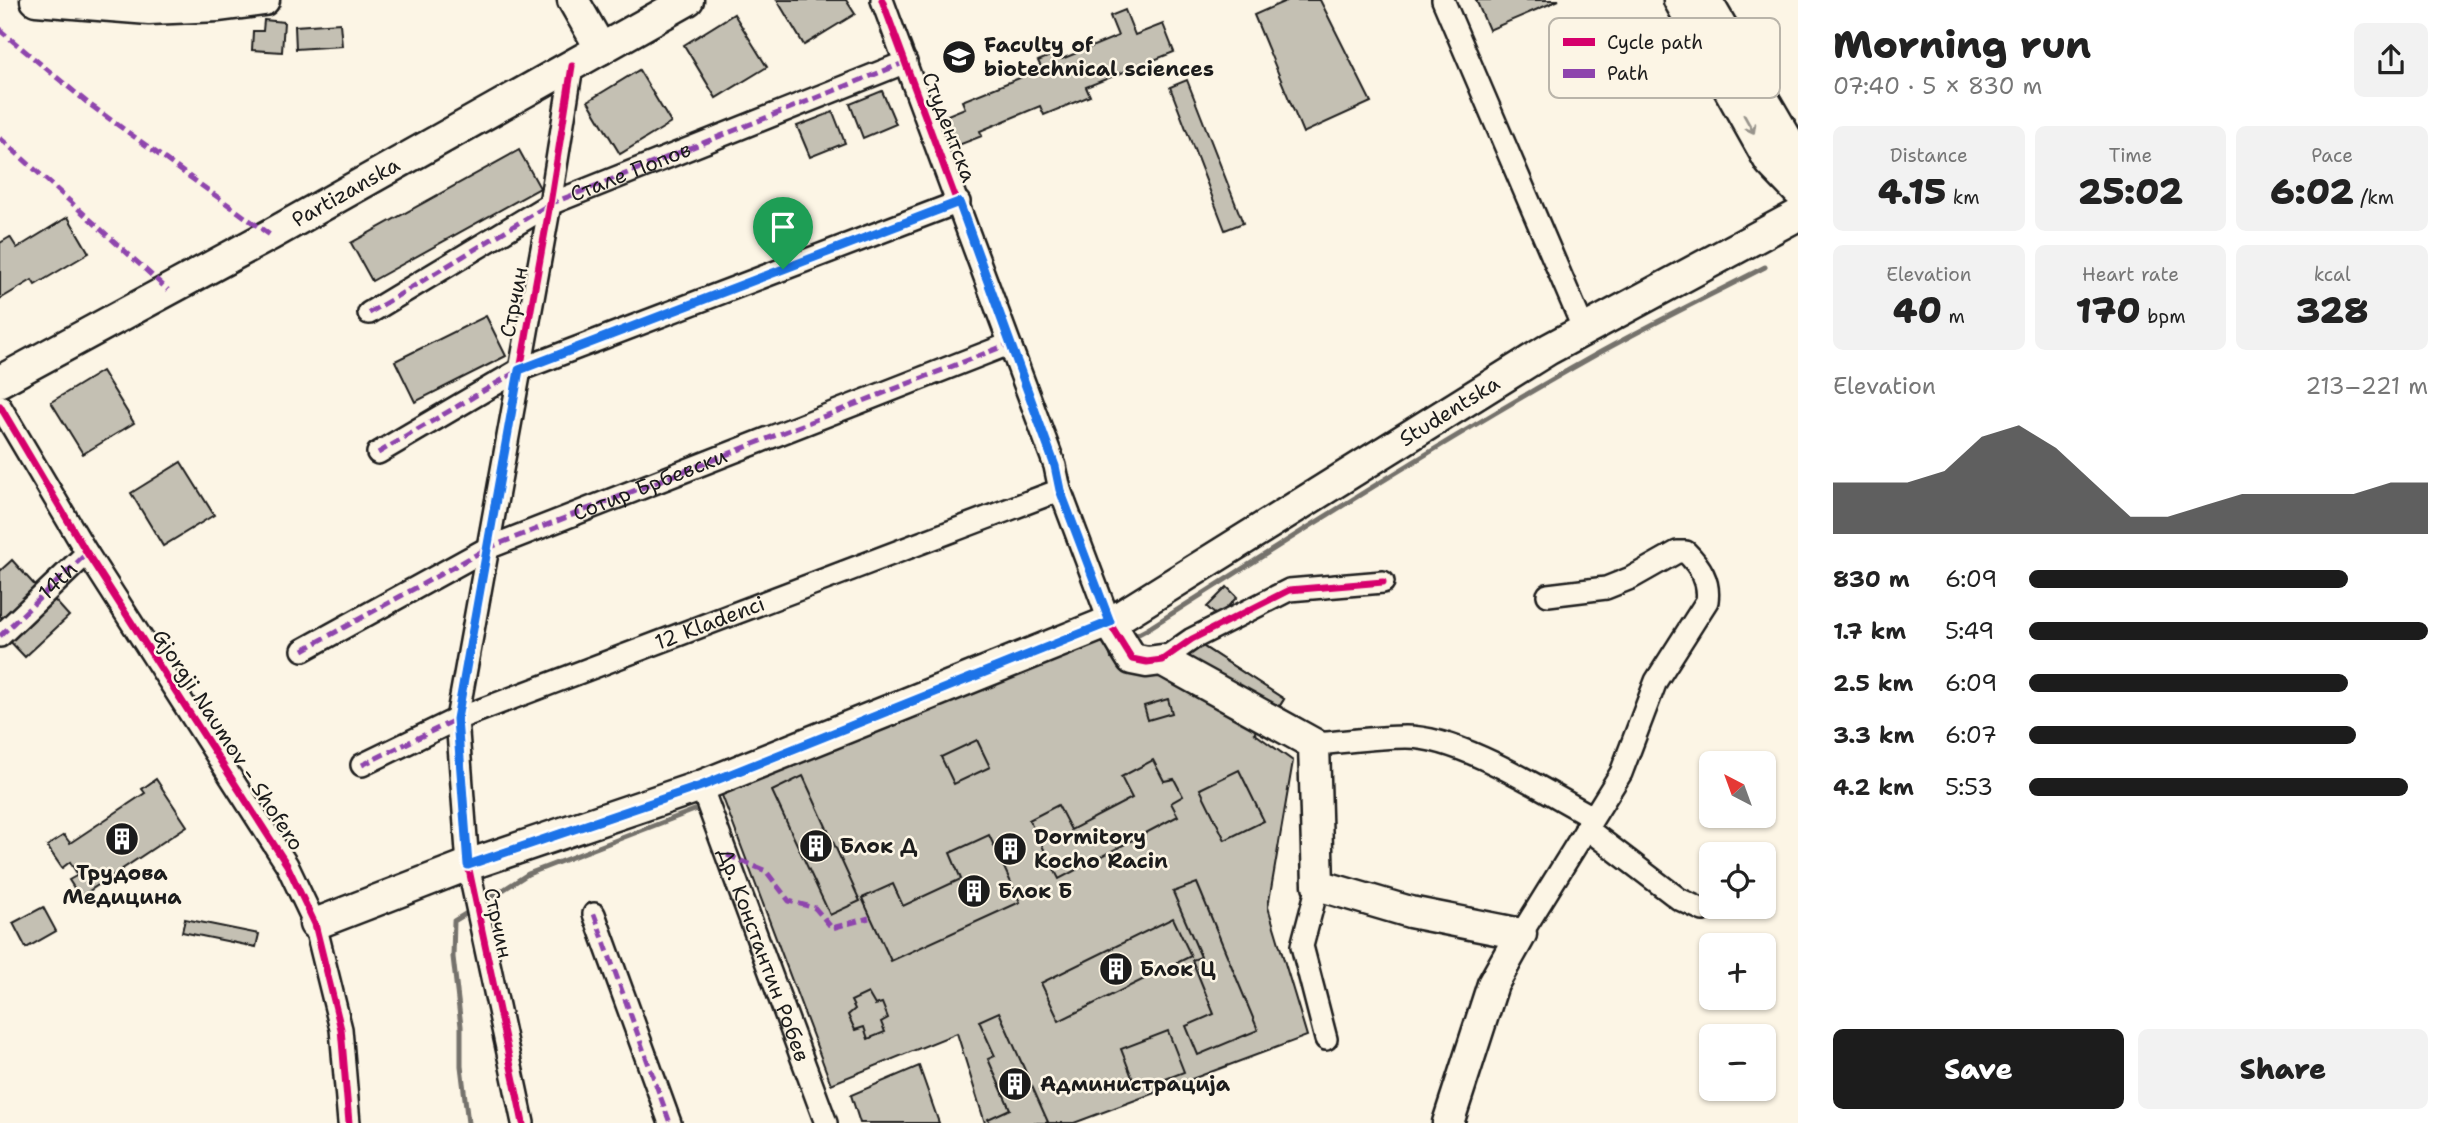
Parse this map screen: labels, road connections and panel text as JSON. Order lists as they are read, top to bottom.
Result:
{
  "streets": {
    "street": [
      "Студентска",
      "Стале Попов",
      "Partizanska",
      "Стрчин",
      "Studentska",
      "Сотир Брбевски",
      "14th",
      "12 Kladenci",
      "Gjorgji Naumov - Shofero",
      "Др. Константин Робев"
    ]
  },
  "crossings": [
    ["Студентска", "Стале Попов"],
    ["Студентска", "Studentska"],
    ["Студентска", "Сотир Брбевски"],
    ["Студентска", "12 Kladenci"],
    ["Стале Попов", "Стрчин"],
    ["Partizanska", "Стрчин"],
    ["Стрчин", "Studentska"],
    ["Стрчин", "Сотир Брбевски"],
    ["Стрчин", "12 Kladenci"],
    ["Studentska", "Gjorgji Naumov - Shofero"],
    ["Studentska", "Др. Константин Робев"],
    ["14th", "Gjorgji Naumov - Shofero"]
  ],
  "places": {
    "school or university": ["Faculty of biotechnical sciences"],
    "building": [
      "Трудова Медицина",
      "Блок Д",
      "Dormitory Kocho Racin",
      "Блок Б",
      "Блок Ц",
      "Администрација"
    ]
  },
  "legend": ["Cycle path", "Path"],
  "north": "top left",
  "page": {
    "heading": ["Morning run", "07:40 · 5 × 830 m"],
    "stats": [
      ["Distance", "4.15 km"],
      ["Time", "25:02"],
      ["Pace", "6:02 /km"],
      ["Elevation", "40 m"],
      ["Heart rate", "170 bpm"],
      ["kcal", "328"]
    ],
    "chart": ["Elevation", "213–221 m"],
    "list": [
      {
        "name": "830 m",
        "note": "6:09"
      },
      {
        "name": "1.7 km",
        "note": "5:49"
      },
      {
        "name": "2.5 km",
        "note": "6:09"
      },
      {
        "name": "3.3 km",
        "note": "6:07"
      },
      {
        "name": "4.2 km",
        "note": "5:53"
      }
    ],
    "map_buttons": ["+", "−"],
    "buttons": ["Save", "Share"]
  }
}
